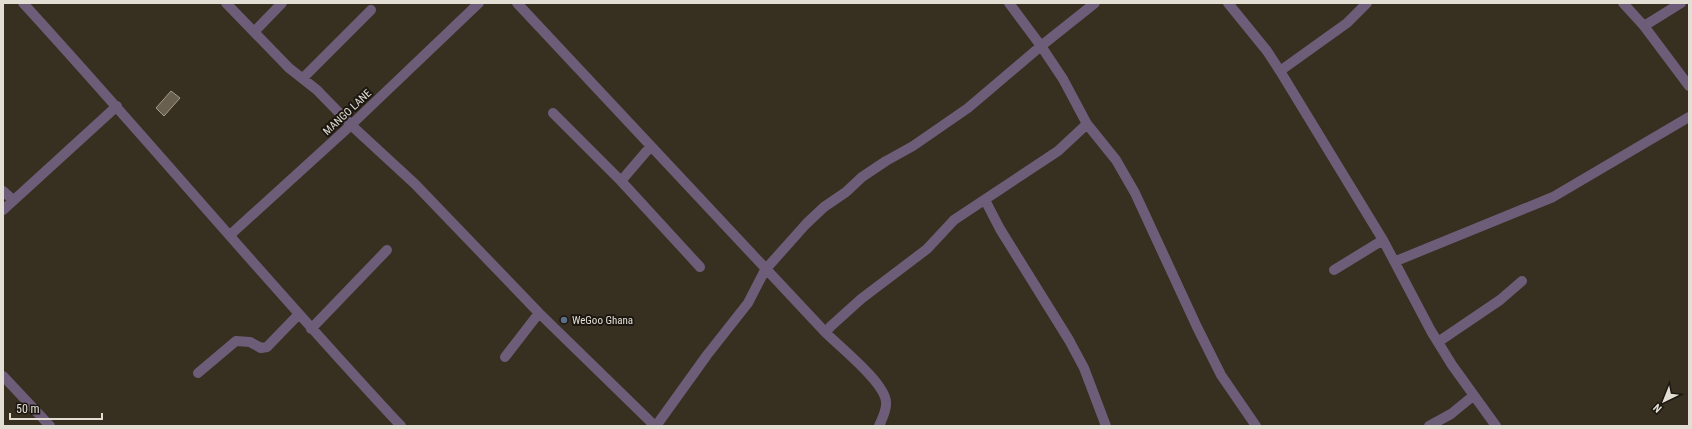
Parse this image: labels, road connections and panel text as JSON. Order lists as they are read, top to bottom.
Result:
{
  "streets": {
    "street": ["MANGO LANE"]
  },
  "places": ["WeGoo Ghana"],
  "scale_bar": "50 m",
  "north": "bottom left"
}
